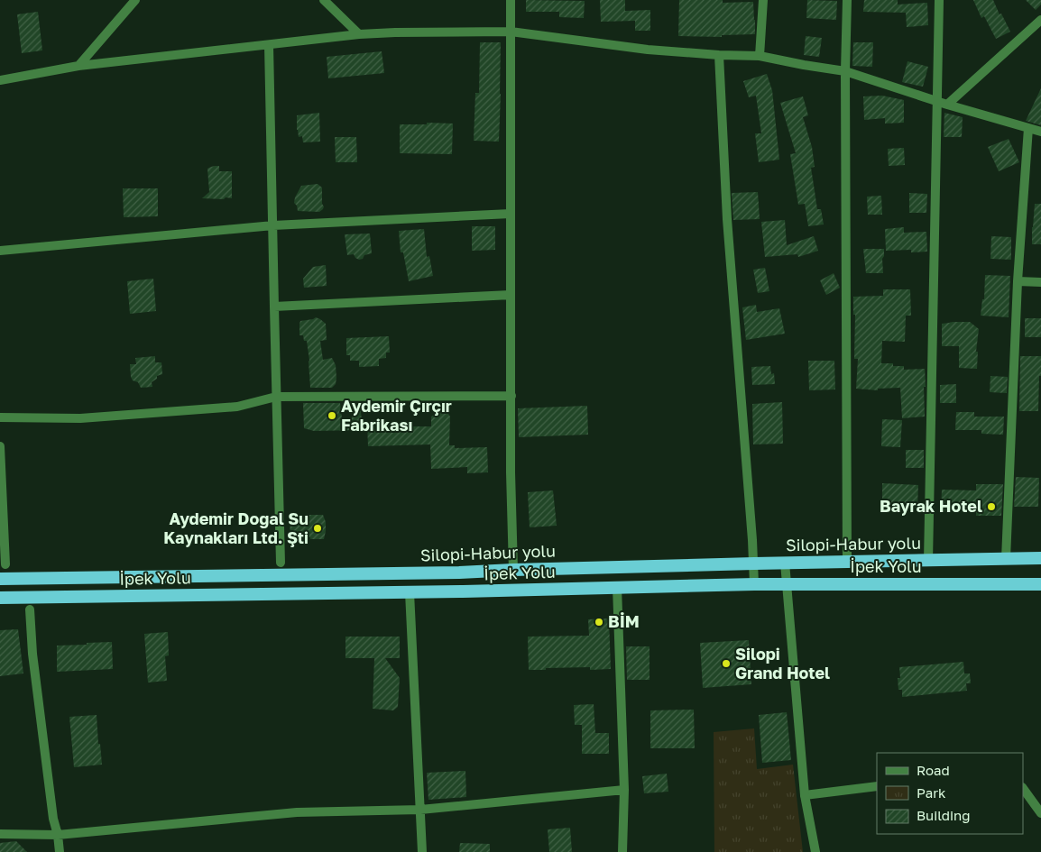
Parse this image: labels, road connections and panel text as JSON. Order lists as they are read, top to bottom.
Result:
{
  "streets": {
    "highway": ["Silopi-Habur yolu", "İpek Yolu"]
  },
  "places": [
    "Aydemir Çırçır Fabrikası",
    "Bayrak Hotel",
    "Aydemir Doğal Su Kaynakları Ltd. Şti",
    "BİM",
    "Silopi Grand Hotel"
  ],
  "legend": ["Road", "Park", "Building"]
}
